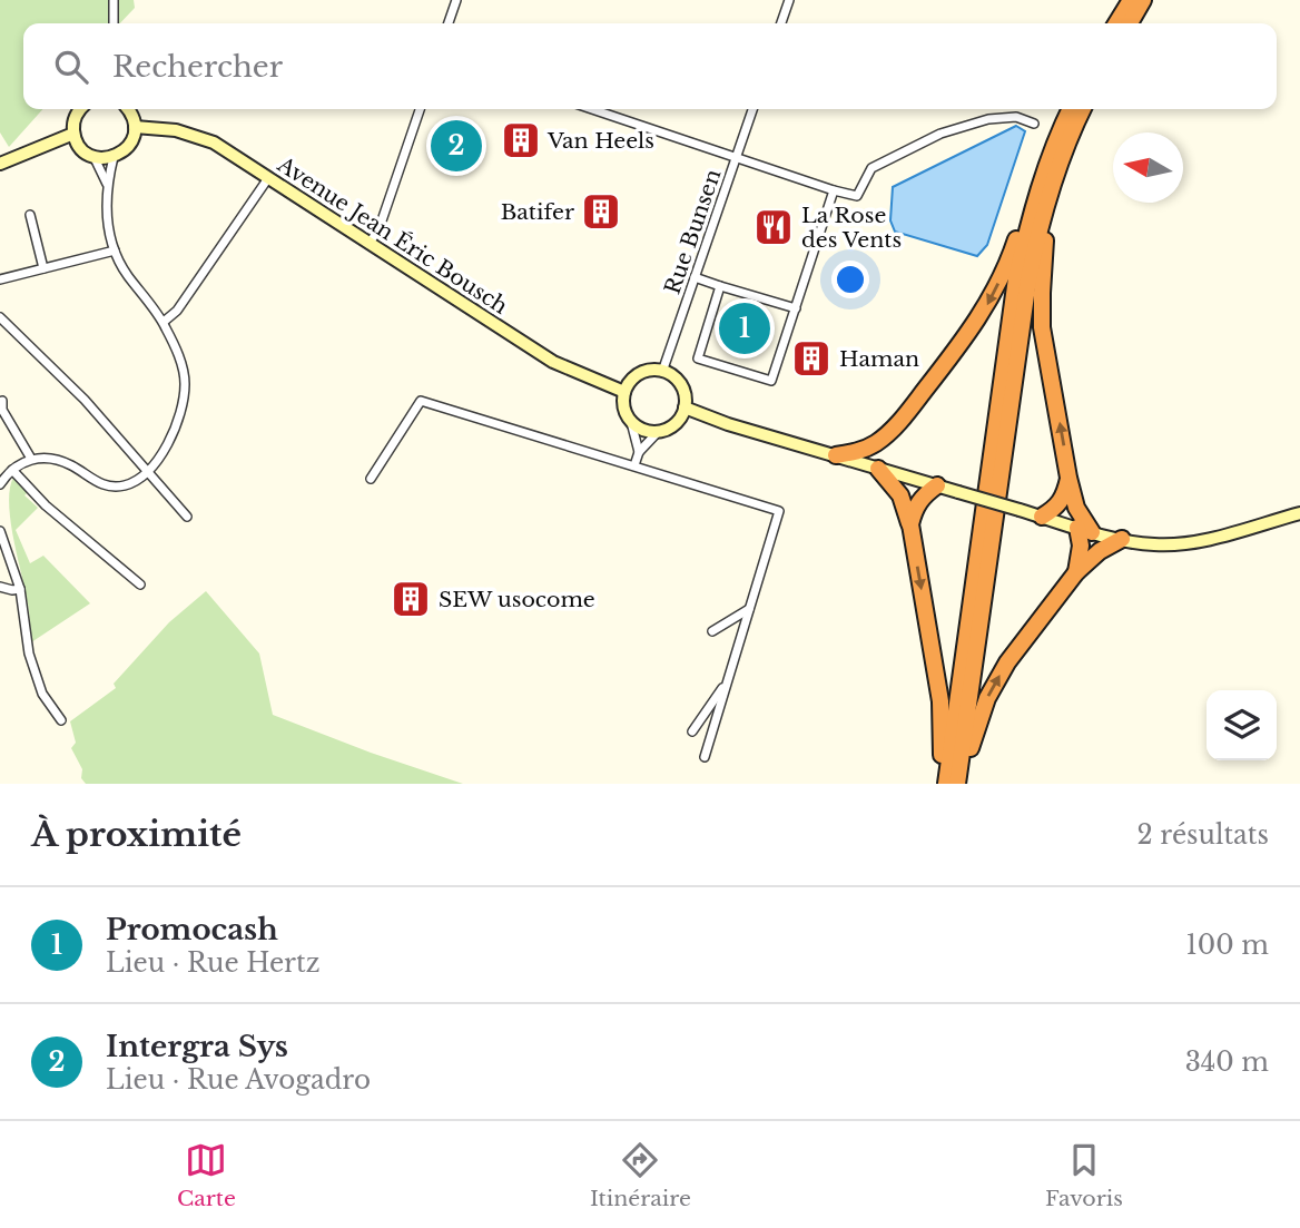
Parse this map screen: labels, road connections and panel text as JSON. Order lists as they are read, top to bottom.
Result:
{
  "streets": {
    "main road": ["Avenue Jean Éric Bousch"],
    "street": ["Rue Bunsen"]
  },
  "crossings": [
    ["Rue Bunsen", "Avenue Jean Éric Bousch"]
  ],
  "places": {
    "building": [
      "Van Heels",
      "Batifer",
      "Haman",
      "SEW usocome"
    ],
    "restaurant": ["La Rose des Vents"]
  },
  "north": "left",
  "page": {
    "search": "Rechercher",
    "pins": ["2", "1"],
    "heading": ["À proximité", "2 résultats"],
    "list": [
      {
        "mark": "1",
        "name": "Promocash",
        "note": "Lieu · Rue Hertz",
        "value": "100 m"
      },
      {
        "mark": "2",
        "name": "Intergra Sys",
        "note": "Lieu · Rue Avogadro",
        "value": "340 m"
      }
    ],
    "nav": ["Carte", "Itinéraire", "Favoris"]
  }
}
